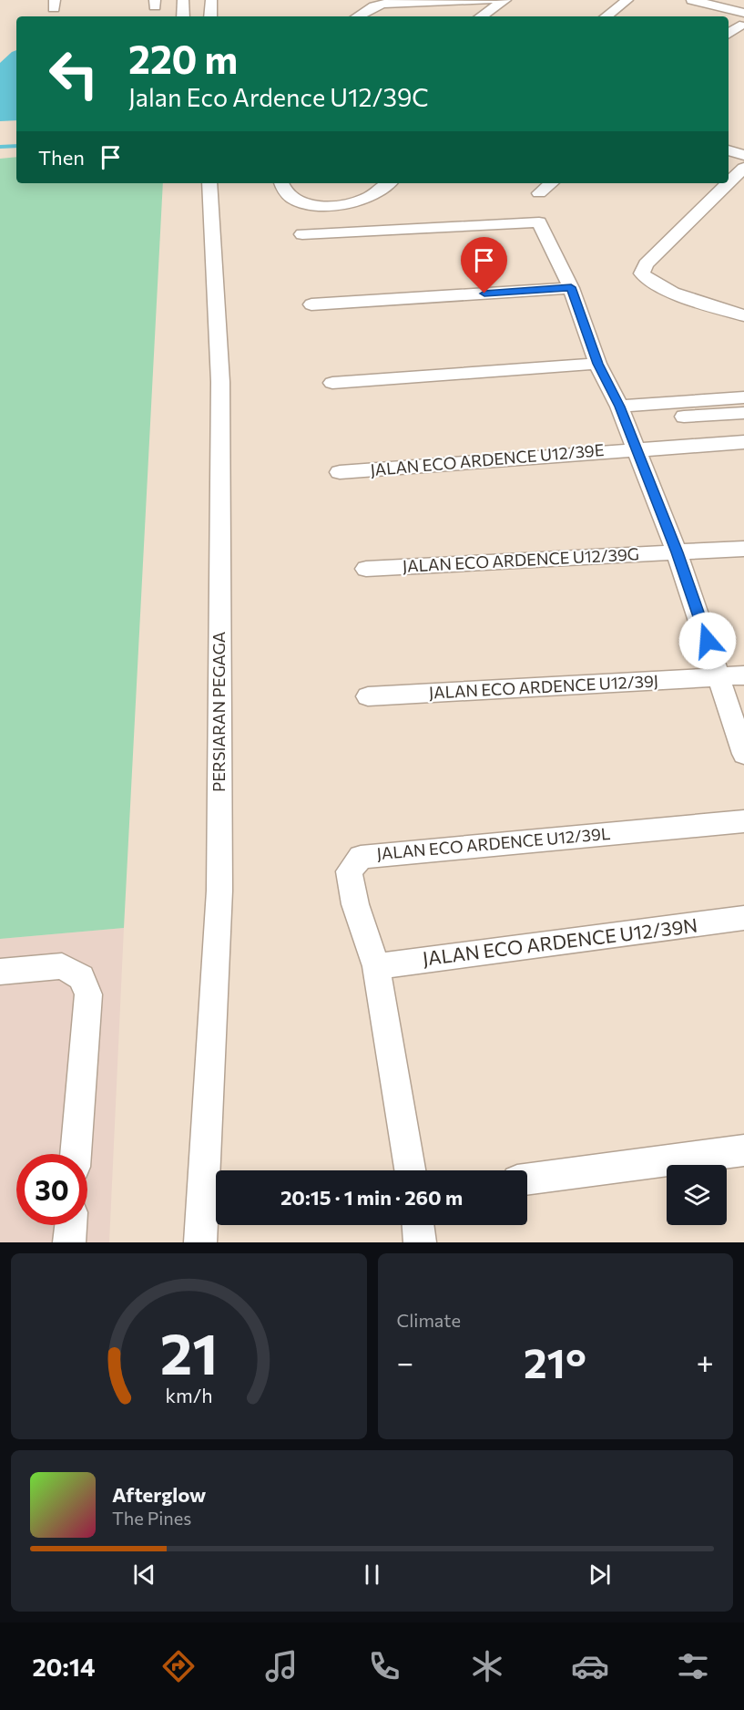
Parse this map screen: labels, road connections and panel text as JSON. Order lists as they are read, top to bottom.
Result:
{
  "streets": {
    "street": [
      "JALAN ECO ARDENCE U12/39E",
      "JALAN ECO ARDENCE U12/39G",
      "JALAN ECO ARDENCE U12/39J",
      "PERSIARAN PEGAGA",
      "JALAN ECO ARDENCE U12/39L",
      "JALAN ECO ARDENCE U12/39N"
    ]
  },
  "crossings": [
    ["JALAN ECO ARDENCE U12/39L", "JALAN ECO ARDENCE U12/39N"]
  ],
  "page": {
    "turn": ["220 m", "Jalan Eco Ardence U12/39C"],
    "then": "Then",
    "limit": "30",
    "trip": "20:15 · 1 min · 260 m",
    "tile": "Climate",
    "heat": ["−", "21°", "+"],
    "song": ["Afterglow", "The Pines"],
    "tabs": "20:14",
    "gauge": ["21", "km/h"]
  }
}
